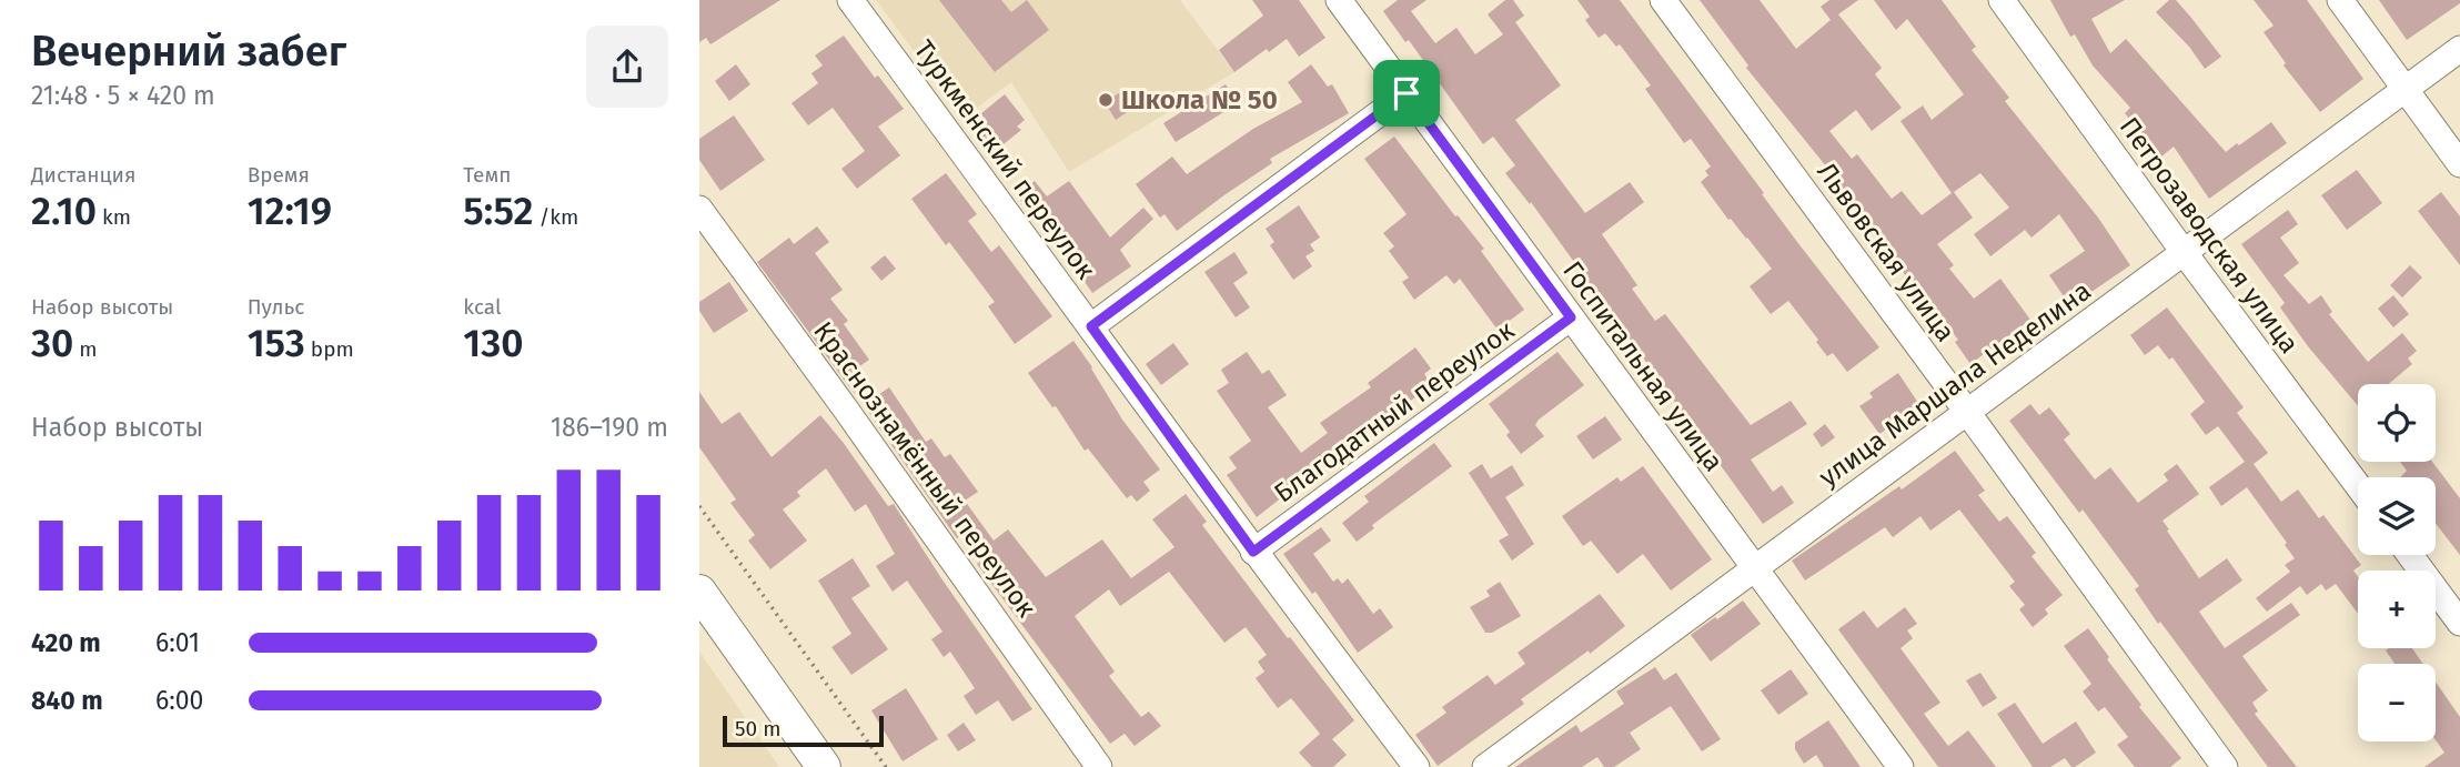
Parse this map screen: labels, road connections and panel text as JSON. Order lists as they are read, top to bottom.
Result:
{
  "streets": {
    "street": [
      "Туркменский переулок",
      "Петрозаводская улица",
      "Львовская улица",
      "Госпитальная улица",
      "улица Маршала Неделина",
      "Благодатный переулок",
      "Краснознамённый переулок"
    ]
  },
  "crossings": [
    ["Туркменский переулок", "Благодатный переулок"],
    ["Петрозаводская улица", "улица Маршала Неделина"],
    ["Львовская улица", "улица Маршала Неделина"],
    ["Госпитальная улица", "улица Маршала Неделина"],
    ["Госпитальная улица", "Благодатный переулок"]
  ],
  "places": ["Школа № 50"],
  "scale_bar": "50 m",
  "page": {
    "heading": ["Вечерний забег", "21:48 · 5 × 420 m"],
    "stats": [
      ["Дистанция", "2.10 km"],
      ["Время", "12:19"],
      ["Темп", "5:52 /km"],
      ["Набор высоты", "30 m"],
      ["Пульс", "153 bpm"],
      ["kcal", "130"]
    ],
    "map_buttons": ["+", "−"],
    "chart": ["Набор высоты", "186–190 m"],
    "list": [
      {
        "name": "420 m",
        "note": "6:01"
      },
      {
        "name": "840 m",
        "note": "6:00"
      }
    ],
    "scale": "50 m"
  }
}
